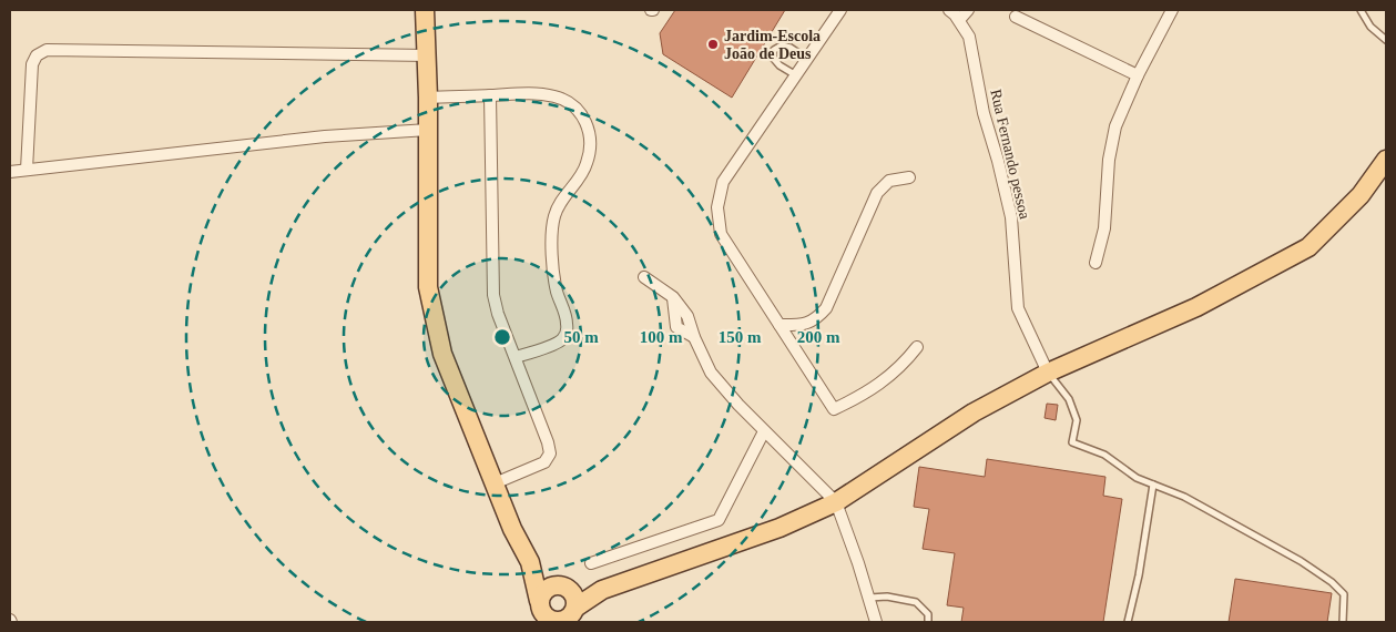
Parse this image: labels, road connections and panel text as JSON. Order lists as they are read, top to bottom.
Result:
{
  "streets": {
    "street": ["Rua Fernando pessoa"]
  },
  "places": ["Jardim-Escola João de Deus"],
  "rings": [
    "50 m",
    "100 m",
    "150 m",
    "200 m"
  ]
}
